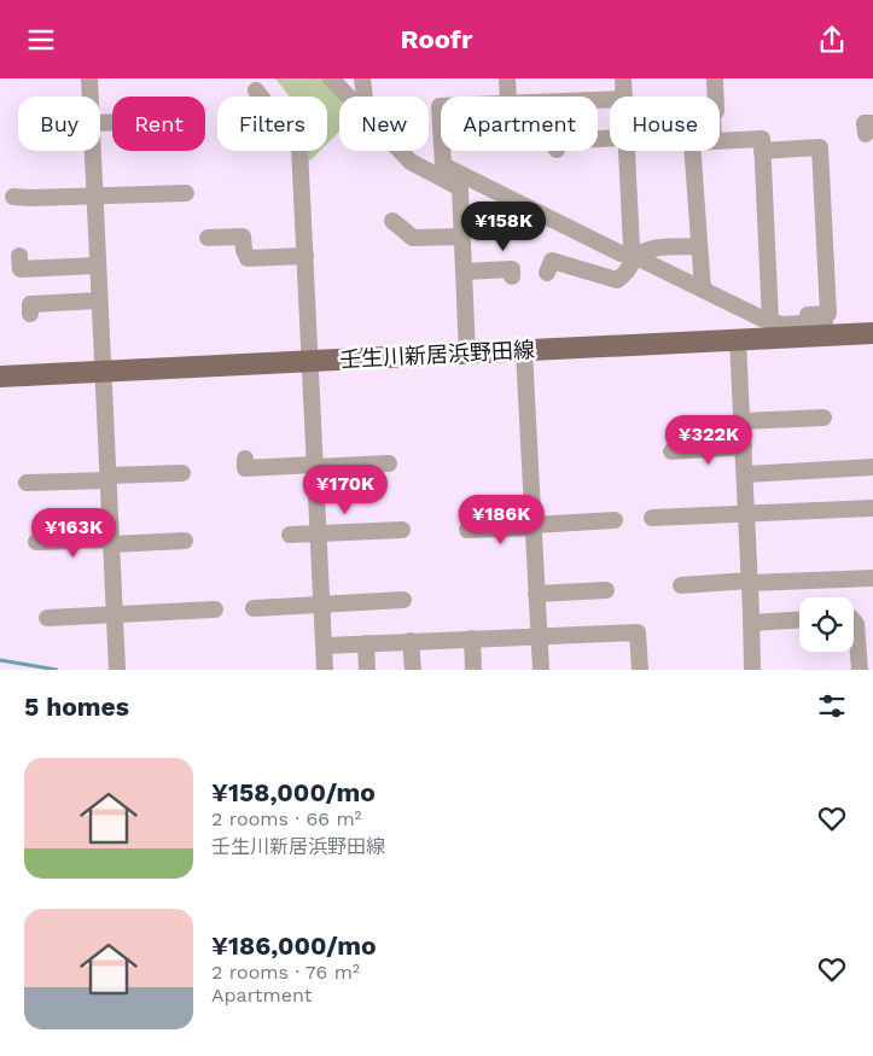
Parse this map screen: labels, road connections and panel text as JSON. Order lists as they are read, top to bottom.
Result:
{
  "streets": {
    "main road": ["壬生川新居浜野田線"]
  },
  "page": {
    "header": "Roofr",
    "chip": [
      "Buy",
      "Rent",
      "Filters",
      "New",
      "Apartment",
      "House"
    ],
    "price": [
      "¥158K",
      "¥322K",
      "¥170K",
      "¥186K",
      "¥163K"
    ],
    "heading": "5 homes",
    "list": [
      {
        "name": "¥158,000/mo",
        "note": "2 rooms · 66 m² · 壬生川新居浜野田線"
      },
      {
        "name": "¥186,000/mo",
        "note": "2 rooms · 76 m² · Apartment"
      }
    ]
  }
}
